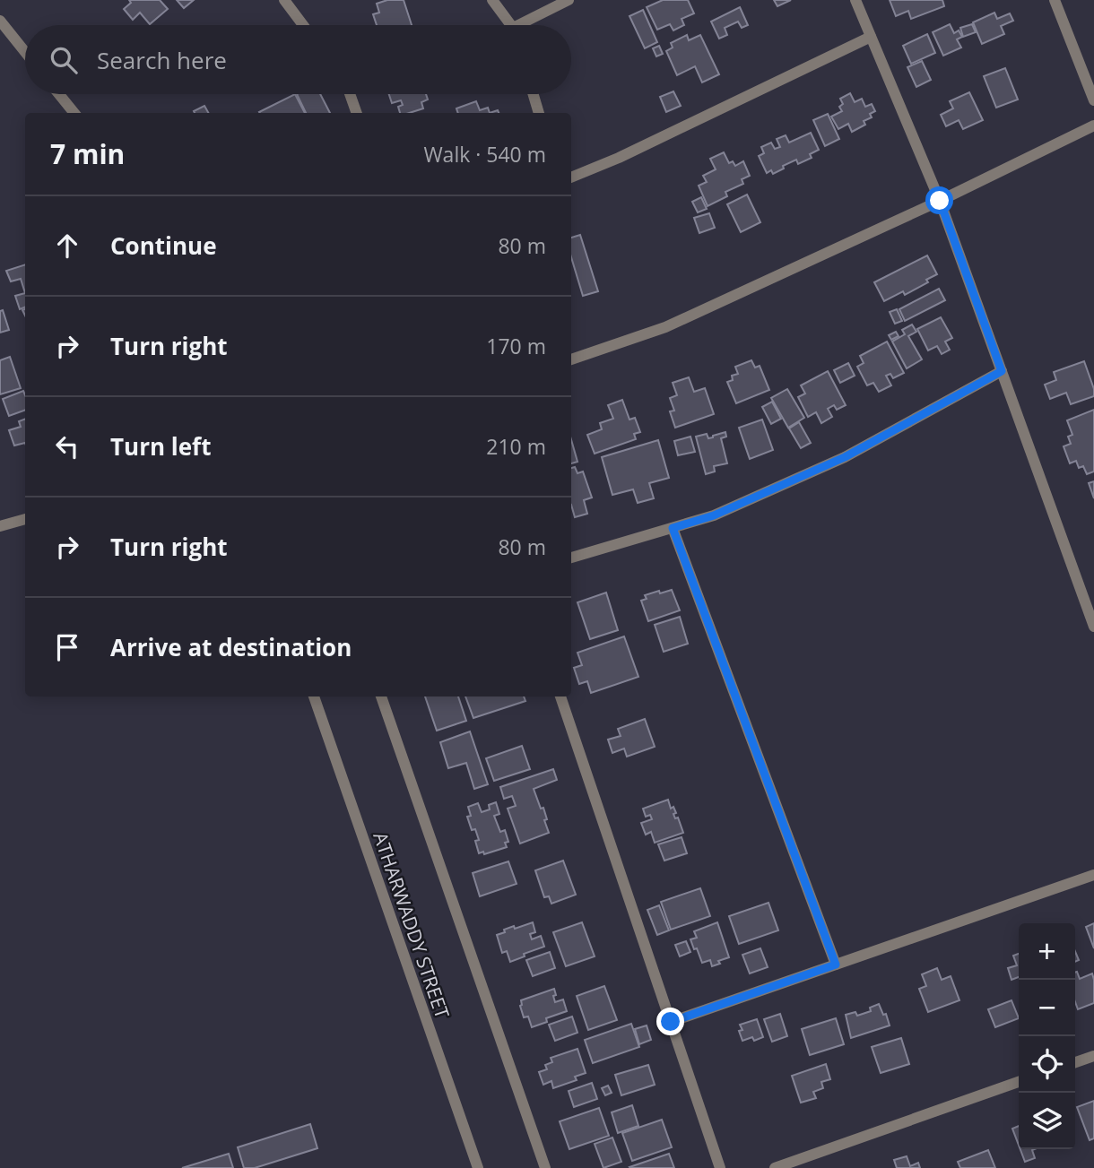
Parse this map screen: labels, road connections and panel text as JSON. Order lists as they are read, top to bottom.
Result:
{
  "streets": {
    "street": ["ATHARWADDY STREET"]
  },
  "page": {
    "search": "Search here",
    "heading": ["7 min", "Walk · 540 m"],
    "list": [
      ["Continue", "80 m"],
      ["Turn right", "170 m"],
      ["Turn left", "210 m"],
      ["Turn right", "80 m"],
      "Arrive at destination"
    ],
    "map_buttons": ["+", "−"]
  }
}
